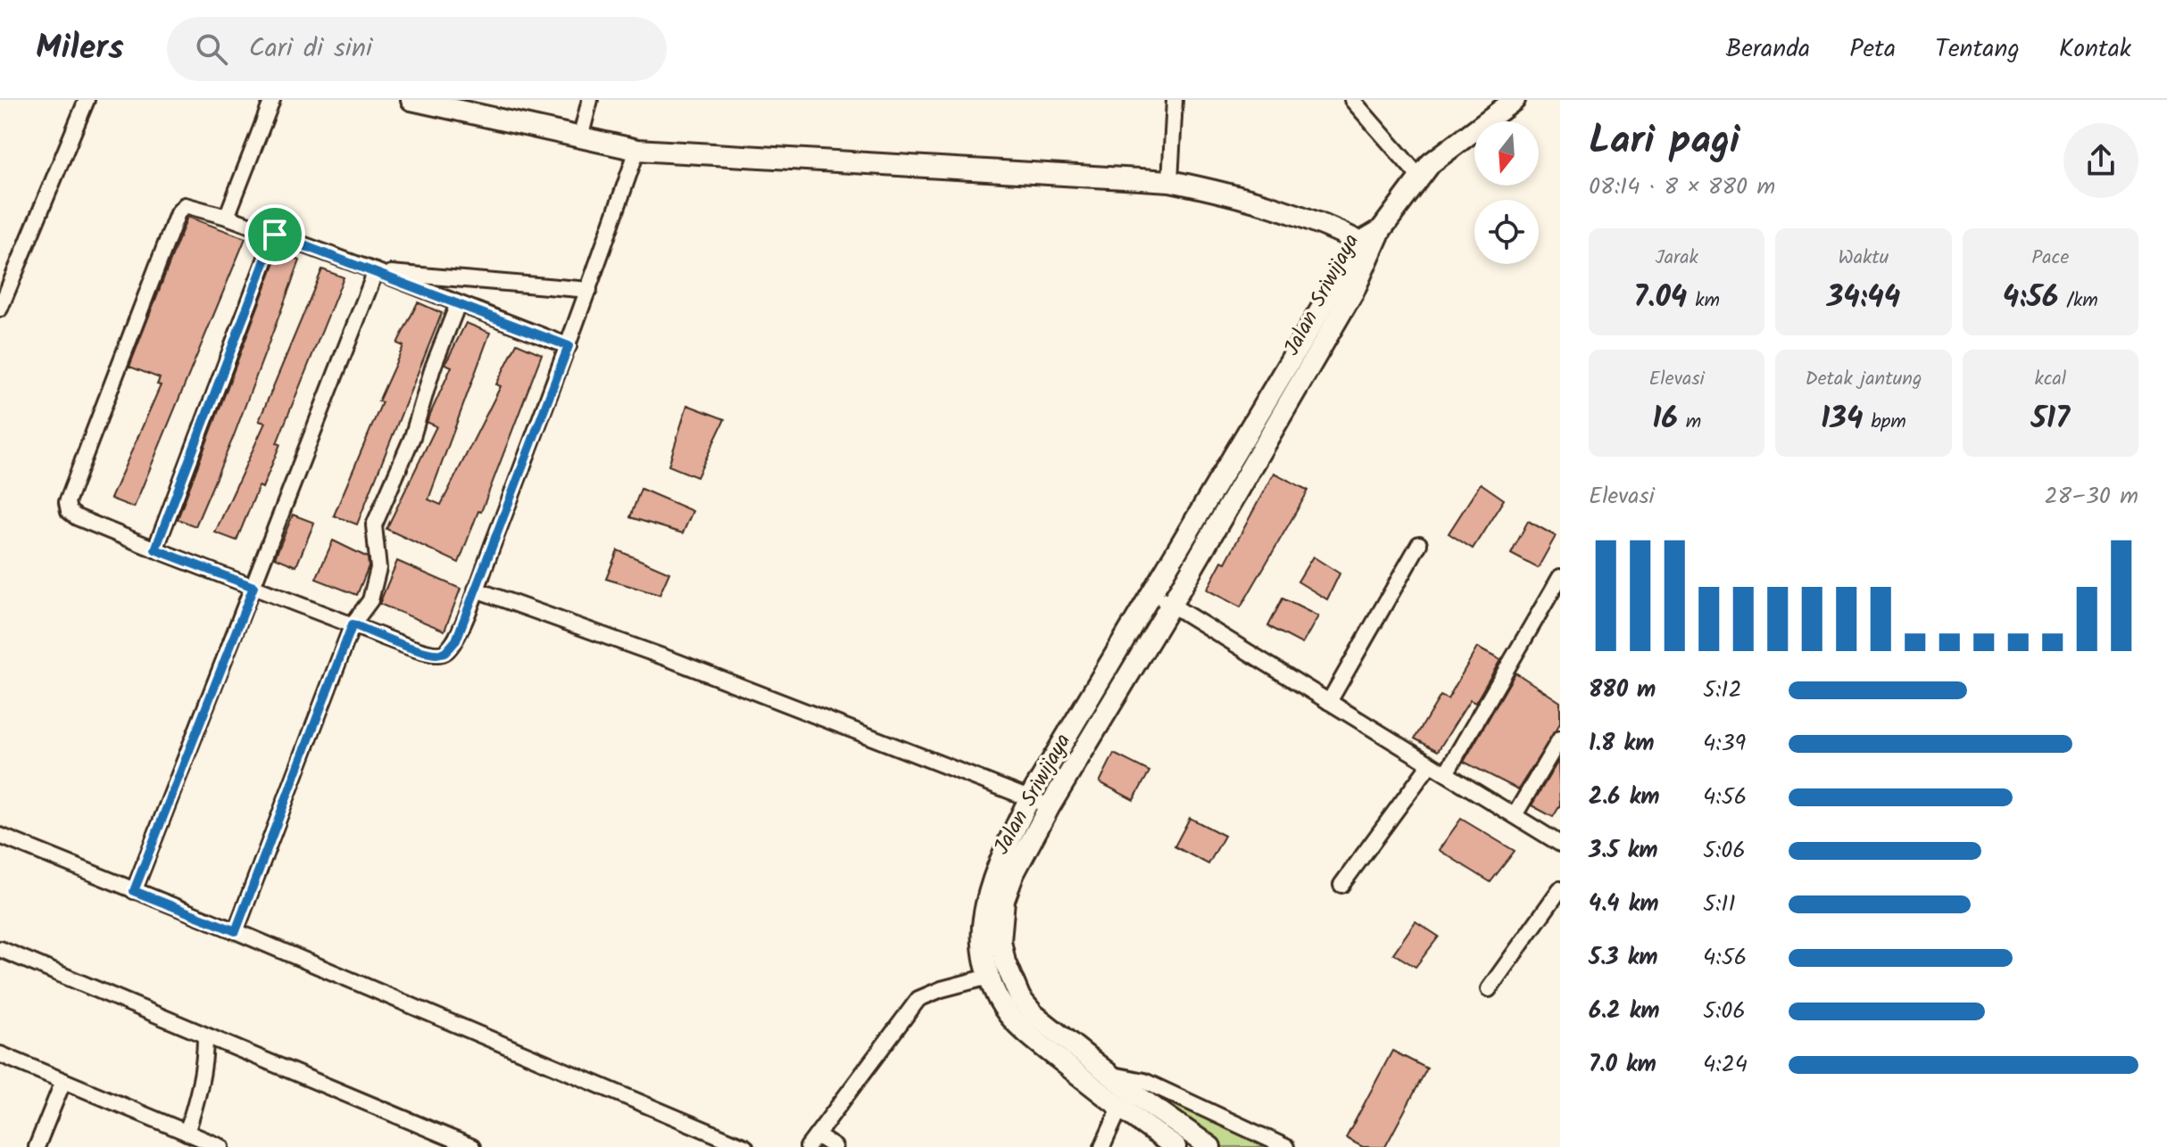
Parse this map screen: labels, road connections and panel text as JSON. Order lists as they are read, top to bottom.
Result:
{
  "streets": {
    "main road": ["Jalan Sriwijaya"]
  },
  "north": "bottom",
  "page": {
    "header": "Milers",
    "search": "Cari di sini",
    "nav": [
      "Beranda",
      "Peta",
      "Tentang",
      "Kontak"
    ],
    "heading": ["Lari pagi", "08:14 · 8 × 880 m"],
    "stats": [
      ["Jarak", "7.04 km"],
      ["Waktu", "34:44"],
      ["Pace", "4:56 /km"],
      ["Elevasi", "16 m"],
      ["Detak jantung", "134 bpm"],
      ["kcal", "517"]
    ],
    "chart": ["Elevasi", "28–30 m"],
    "list": [
      {
        "name": "880 m",
        "note": "5:12"
      },
      {
        "name": "1.8 km",
        "note": "4:39"
      },
      {
        "name": "2.6 km",
        "note": "4:56"
      },
      {
        "name": "3.5 km",
        "note": "5:06"
      },
      {
        "name": "4.4 km",
        "note": "5:11"
      },
      {
        "name": "5.3 km",
        "note": "4:56"
      },
      {
        "name": "6.2 km",
        "note": "5:06"
      },
      {
        "name": "7.0 km",
        "note": "4:24"
      }
    ]
  }
}
